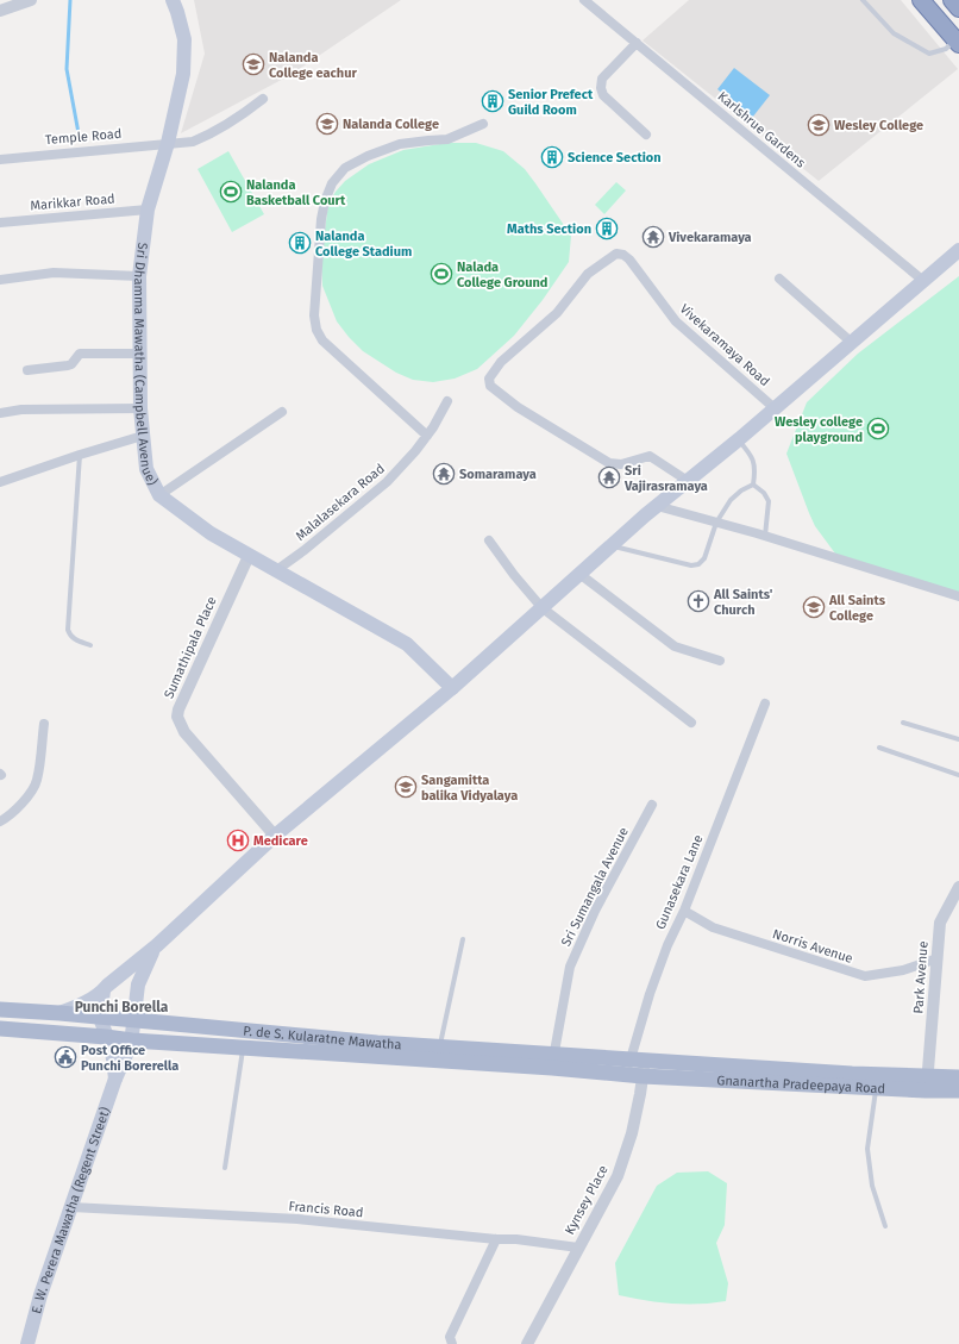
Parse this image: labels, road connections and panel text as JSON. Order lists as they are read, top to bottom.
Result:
{
  "streets": {
    "main road": [
      "Sri Dhamma Mawatha (Campbell Avenue)",
      "P. de S. Kularatne Mawatha",
      "Gnanartha Pradeepaya Road",
      "E. W. Perera Mawatha (Regent Street)"
    ],
    "street": [
      "Karlshrue Gardens",
      "Temple Road",
      "Marikkar Road",
      "Vivekaramaya Road",
      "Malalasekara Road",
      "Sumathipala Place",
      "Gunasekara Lane",
      "Sri Sumangala Avenue",
      "Norris Avenue",
      "Park Avenue",
      "Kynsey Place",
      "Francis Road"
    ]
  },
  "crossings": [
    ["Temple Road", "Sri Dhamma Mawatha (Campbell Avenue)"],
    ["Marikkar Road", "Sri Dhamma Mawatha (Campbell Avenue)"],
    ["Sri Dhamma Mawatha (Campbell Avenue)", "Malalasekara Road"],
    ["Sri Dhamma Mawatha (Campbell Avenue)", "Sumathipala Place"],
    ["Gunasekara Lane", "Norris Avenue"],
    ["Gunasekara Lane", "P. de S. Kularatne Mawatha"],
    ["Gunasekara Lane", "Gnanartha Pradeepaya Road"],
    ["Gunasekara Lane", "Kynsey Place"],
    ["Sri Sumangala Avenue", "P. de S. Kularatne Mawatha"],
    ["Norris Avenue", "Park Avenue"],
    ["Park Avenue", "Gnanartha Pradeepaya Road"],
    ["P. de S. Kularatne Mawatha", "Gnanartha Pradeepaya Road"],
    ["P. de S. Kularatne Mawatha", "Kynsey Place"],
    ["P. de S. Kularatne Mawatha", "E. W. Perera Mawatha (Regent Street)"],
    ["Gnanartha Pradeepaya Road", "Kynsey Place"],
    ["Kynsey Place", "Francis Road"],
    ["Francis Road", "E. W. Perera Mawatha (Regent Street)"]
  ],
  "districts": ["Punchi Borella"],
  "places": {
    "school or university": [
      "Nalanda College eachur",
      "Nalanda College",
      "Wesley College",
      "All Saints College",
      "Sangamitta balika Vidyalaya"
    ],
    "building": [
      "Senior Prefect Guild Room",
      "Science Section",
      "Maths Section",
      "Nalanda College Stadium"
    ],
    "sports": ["Nalanda Basketball Court", "Nalada College Ground", "Wesley college playground"],
    "temple": ["Vivekaramaya", "Somaramaya", "Sri Vajirasramaya"],
    "church": ["All Saints' Church"],
    "hospital": ["Medicare"],
    "public building": ["Post Office Punchi Borerella"]
  }
}
